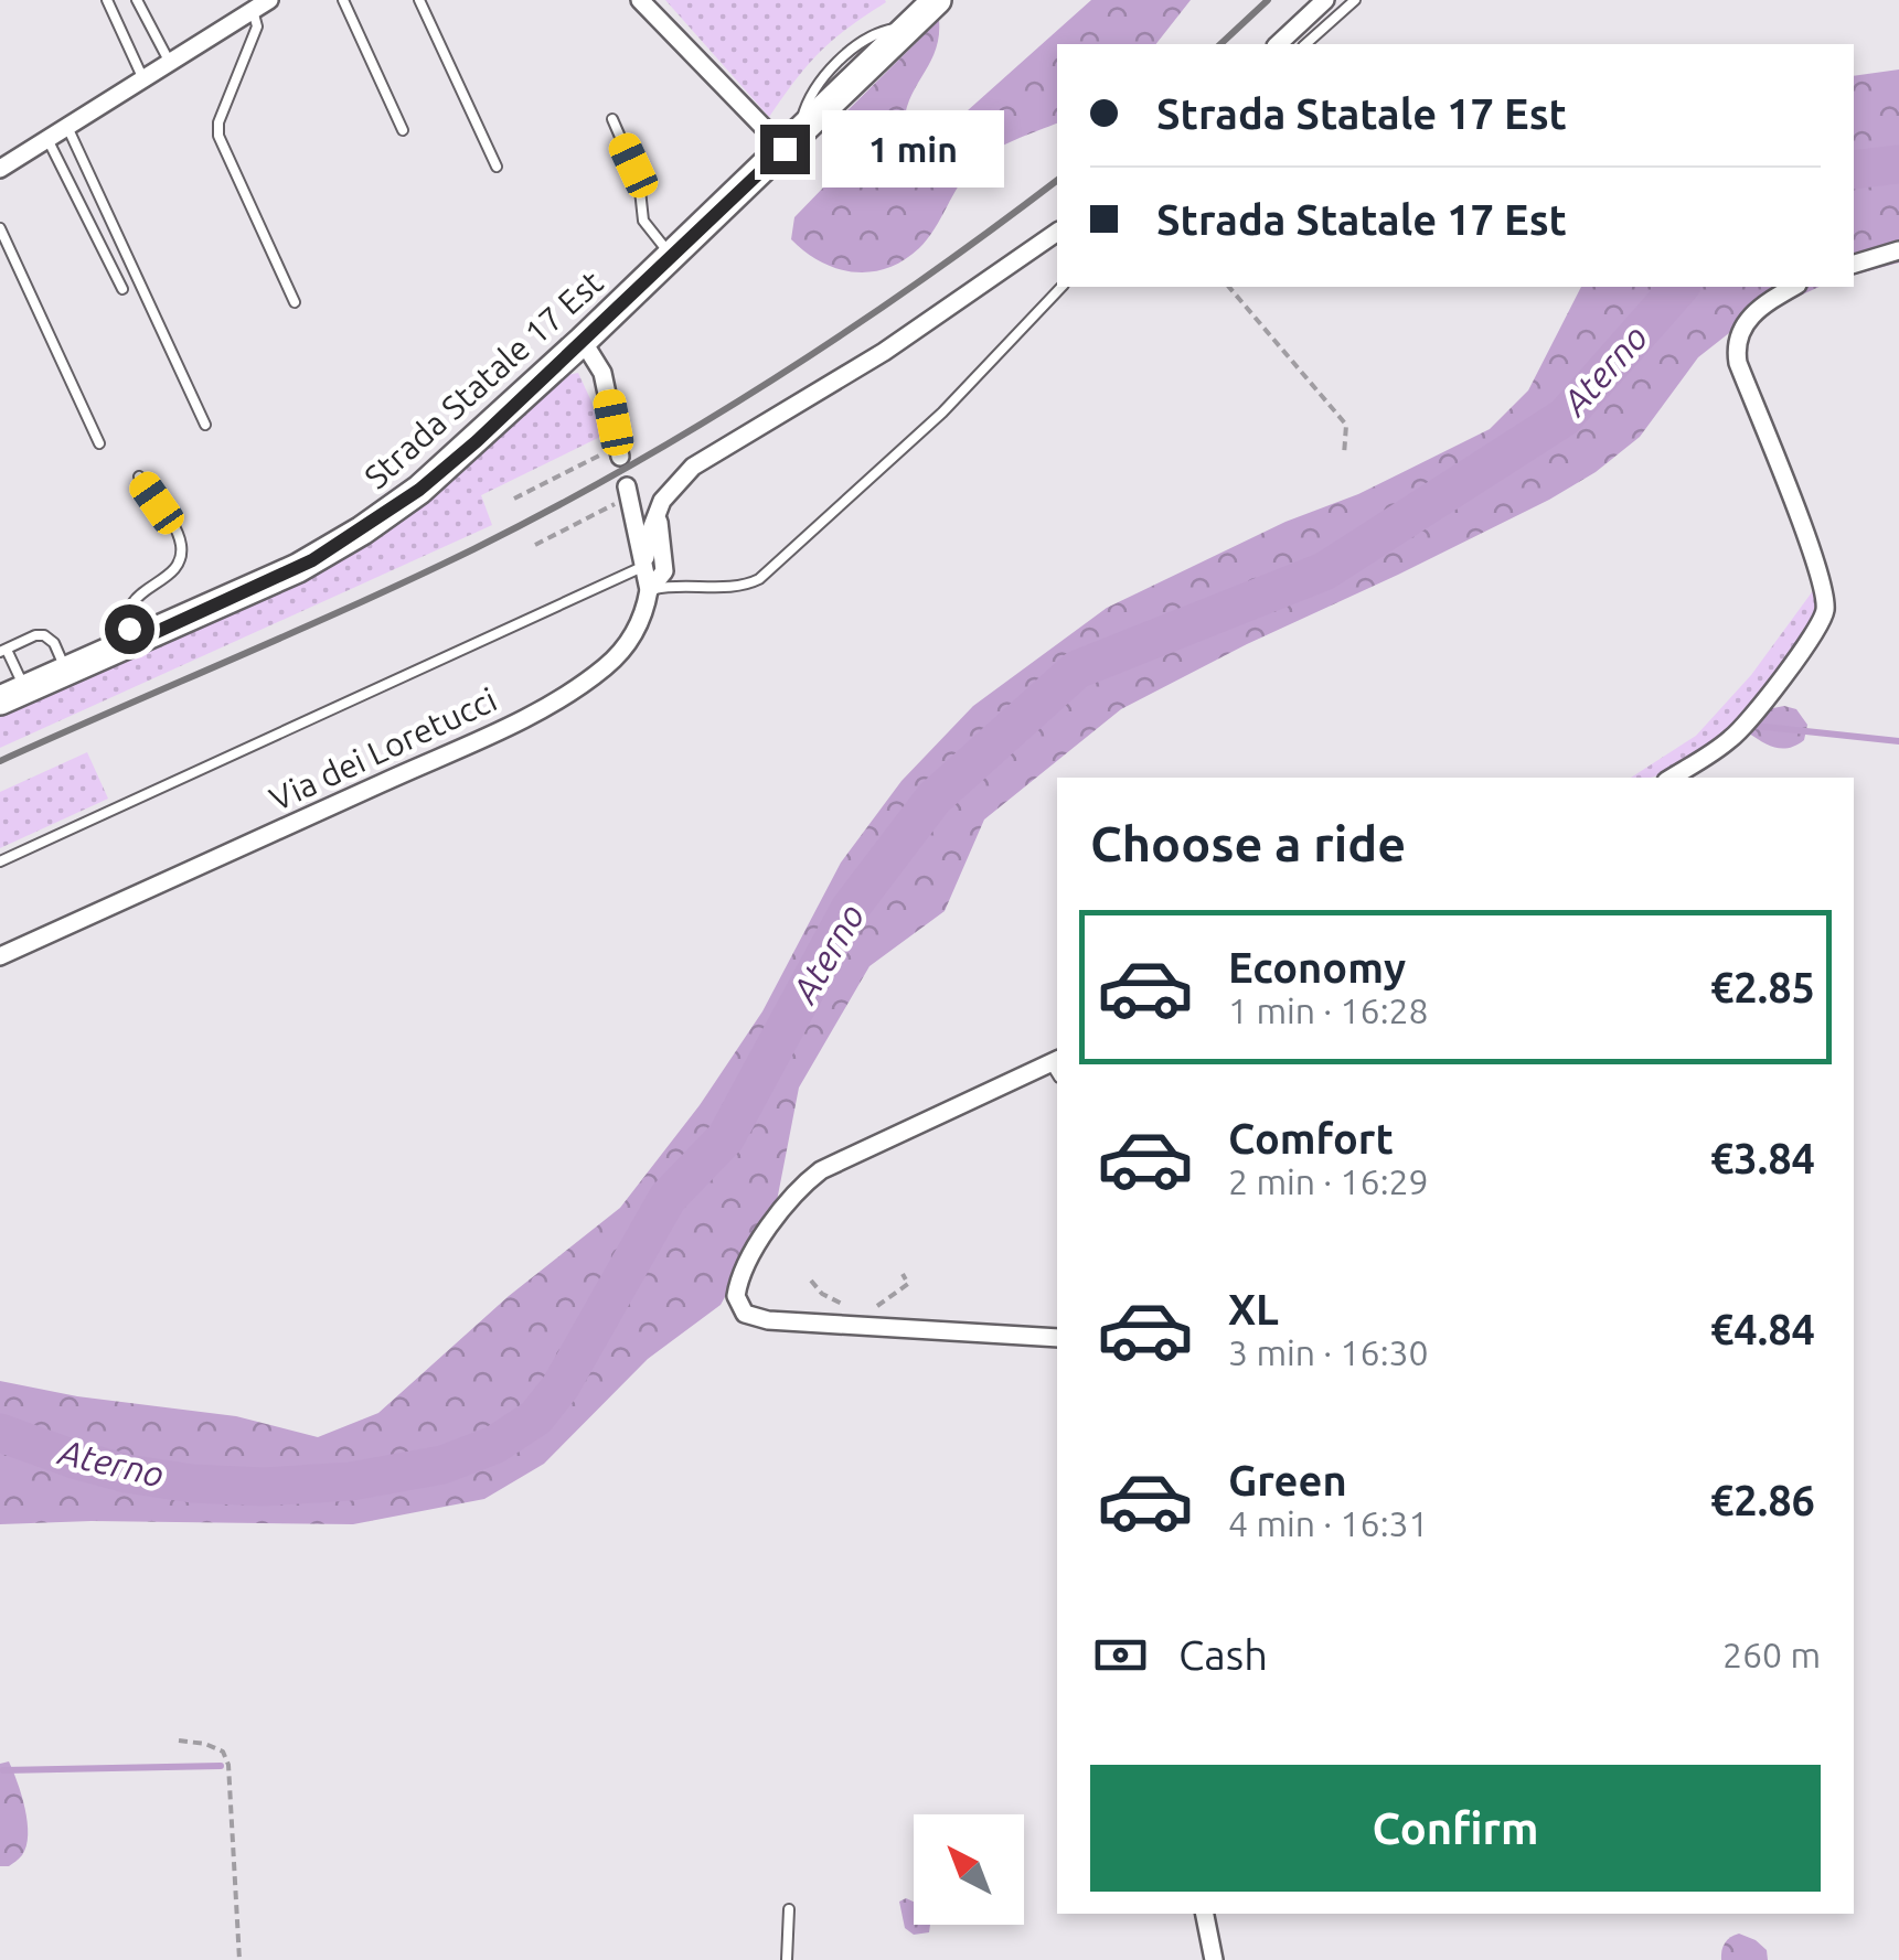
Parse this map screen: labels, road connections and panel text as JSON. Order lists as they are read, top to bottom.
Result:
{
  "streets": {
    "main road": ["Strada Statale 17 Est"],
    "street": ["Via dei Loretucci"]
  },
  "water": ["Aterno"],
  "north": "top left",
  "page": {
    "banner": ["Strada Statale 17 Est", "Strada Statale 17 Est"],
    "bubble": "1 min",
    "heading": "Choose a ride",
    "list": [
      {
        "name": "Economy",
        "note": "1 min · 16:28",
        "value": "€2.85"
      },
      {
        "name": "Comfort",
        "note": "2 min · 16:29",
        "value": "€3.84"
      },
      {
        "name": "XL",
        "note": "3 min · 16:30",
        "value": "€4.84"
      },
      {
        "name": "Green",
        "note": "4 min · 16:31",
        "value": "€2.86"
      }
    ],
    "pay": ["Cash", "260 m"],
    "buttons": "Confirm"
  }
}
